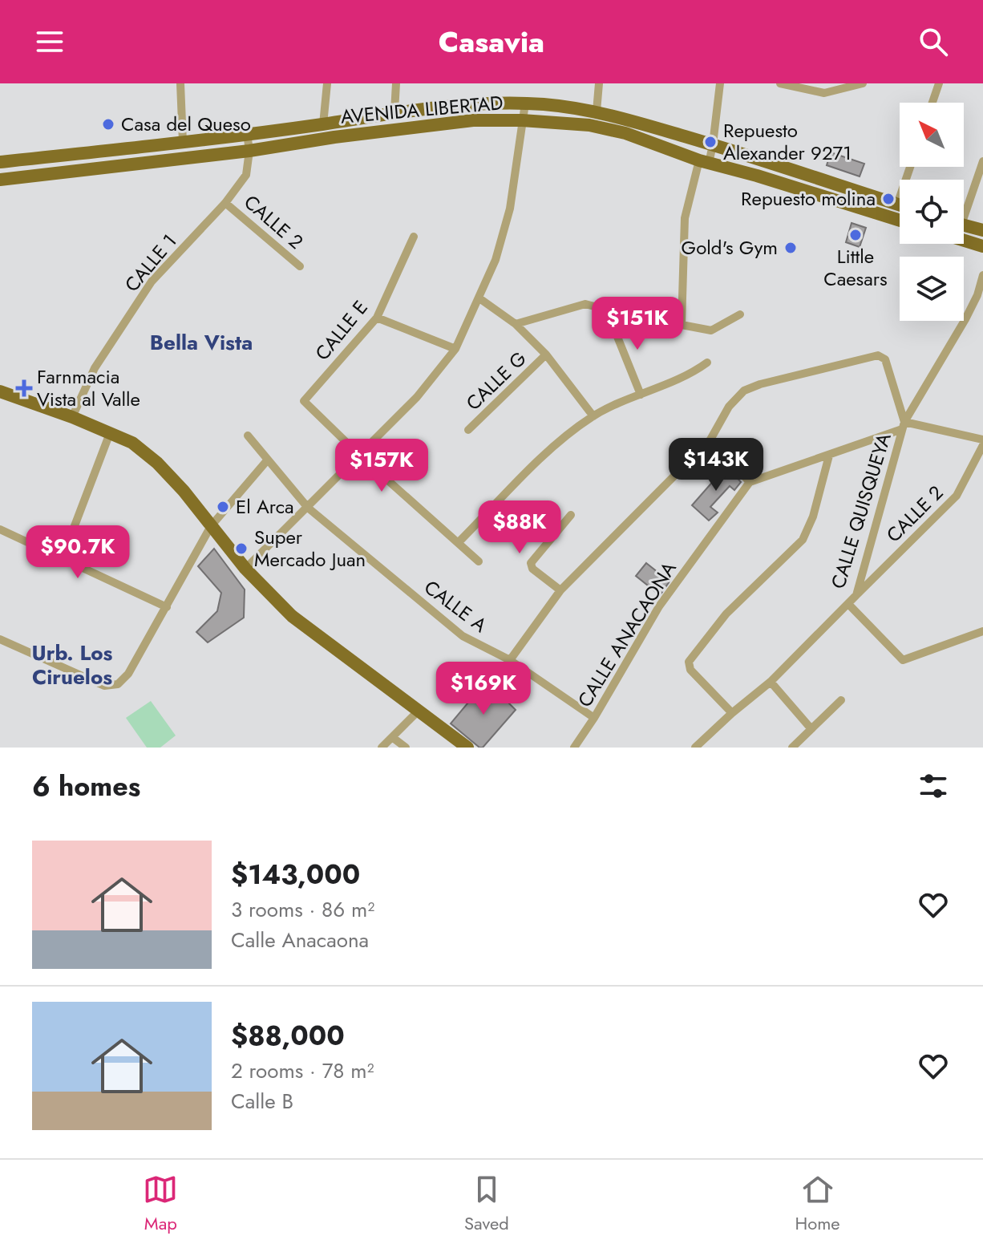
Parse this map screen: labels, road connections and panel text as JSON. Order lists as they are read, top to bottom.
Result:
{
  "streets": {
    "main road": ["AVENIDA LIBERTAD"],
    "street": [
      "CALLE 2",
      "CALLE 1",
      "CALLE E",
      "CALLE G",
      "CALLE QUISQUEYA",
      "CALLE A",
      "CALLE ANACAONA"
    ]
  },
  "crossings": [
    ["AVENIDA LIBERTAD", "CALLE 1"],
    ["CALLE 2", "CALLE 1"],
    ["CALLE 2", "CALLE QUISQUEYA"],
    ["CALLE A", "CALLE ANACAONA"]
  ],
  "districts": ["Bella Vista", "Urb. Los Ciruelos"],
  "places": {
    "other": [
      "Casa del Queso",
      "Repuesto Alexander 9271",
      "Repuesto molina",
      "Little Caesars",
      "Gold's Gym",
      "El Arca",
      "Super Mercado Juan"
    ],
    "health": ["Farnmacia Vista al Valle"]
  },
  "north": "top left",
  "page": {
    "header": "Casavia",
    "price": [
      "$151K",
      "$143K",
      "$157K",
      "$88K",
      "$90.7K",
      "$169K"
    ],
    "heading": "6 homes",
    "list": [
      {
        "name": "$143,000",
        "note": "3 rooms · 86 m² · Calle Anacaona"
      },
      {
        "name": "$88,000",
        "note": "2 rooms · 78 m² · Calle B"
      }
    ],
    "tabs": ["Map", "Saved", "Home"]
  }
}
